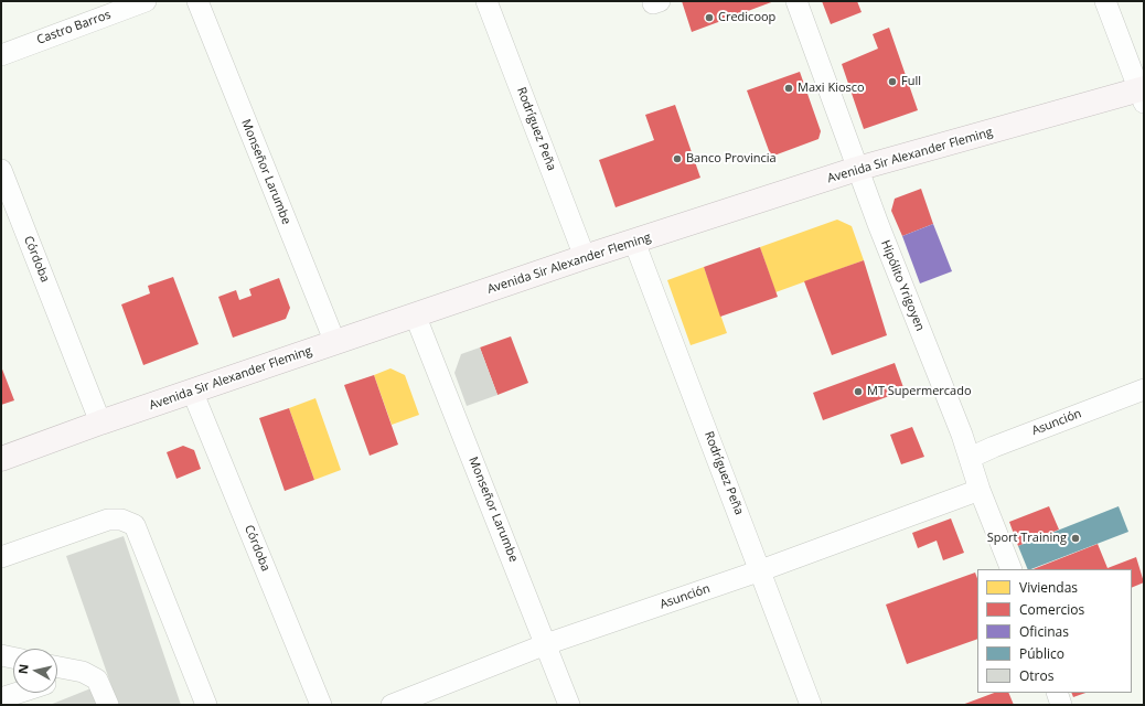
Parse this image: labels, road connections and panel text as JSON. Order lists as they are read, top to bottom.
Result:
{
  "streets": {
    "main road": ["Avenida Sir Alexander Fleming"],
    "street": [
      "Castro Barros",
      "Rodríguez Peña",
      "Monseñor Larumbe",
      "Córdoba",
      "Hipólito Yrigoyen",
      "Asunción"
    ]
  },
  "crossings": [
    ["Rodríguez Peña", "Avenida Sir Alexander Fleming"],
    ["Rodríguez Peña", "Asunción"],
    ["Avenida Sir Alexander Fleming", "Monseñor Larumbe"],
    ["Avenida Sir Alexander Fleming", "Córdoba"],
    ["Avenida Sir Alexander Fleming", "Hipólito Yrigoyen"],
    ["Monseñor Larumbe", "Asunción"],
    ["Hipólito Yrigoyen", "Asunción"]
  ],
  "places": [
    "Credicoop",
    "Full",
    "Maxi Kiosco",
    "Banco Provincia",
    "MT Supermercado",
    "Sport Training"
  ],
  "legend": [
    "Viviendas",
    "Comercios",
    "Oficinas",
    "Público",
    "Otros"
  ],
  "north": "left"
}
